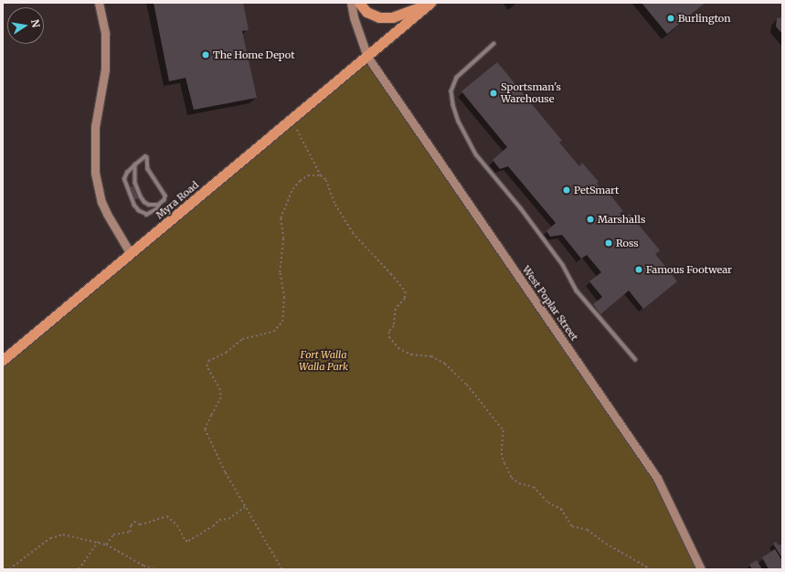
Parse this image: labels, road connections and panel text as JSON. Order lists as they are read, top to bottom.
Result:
{
  "streets": {
    "highway": ["Myra Road"],
    "main road": ["West Poplar Street"]
  },
  "crossings": [
    ["Myra Road", "West Poplar Street"]
  ],
  "parks": ["Fort Walla Walla Park"],
  "places": [
    "Burlington",
    "The Home Depot",
    "Sportsman's Warehouse",
    "PetSmart",
    "Marshalls",
    "Ross",
    "Famous Footwear"
  ],
  "north": "right"
}
